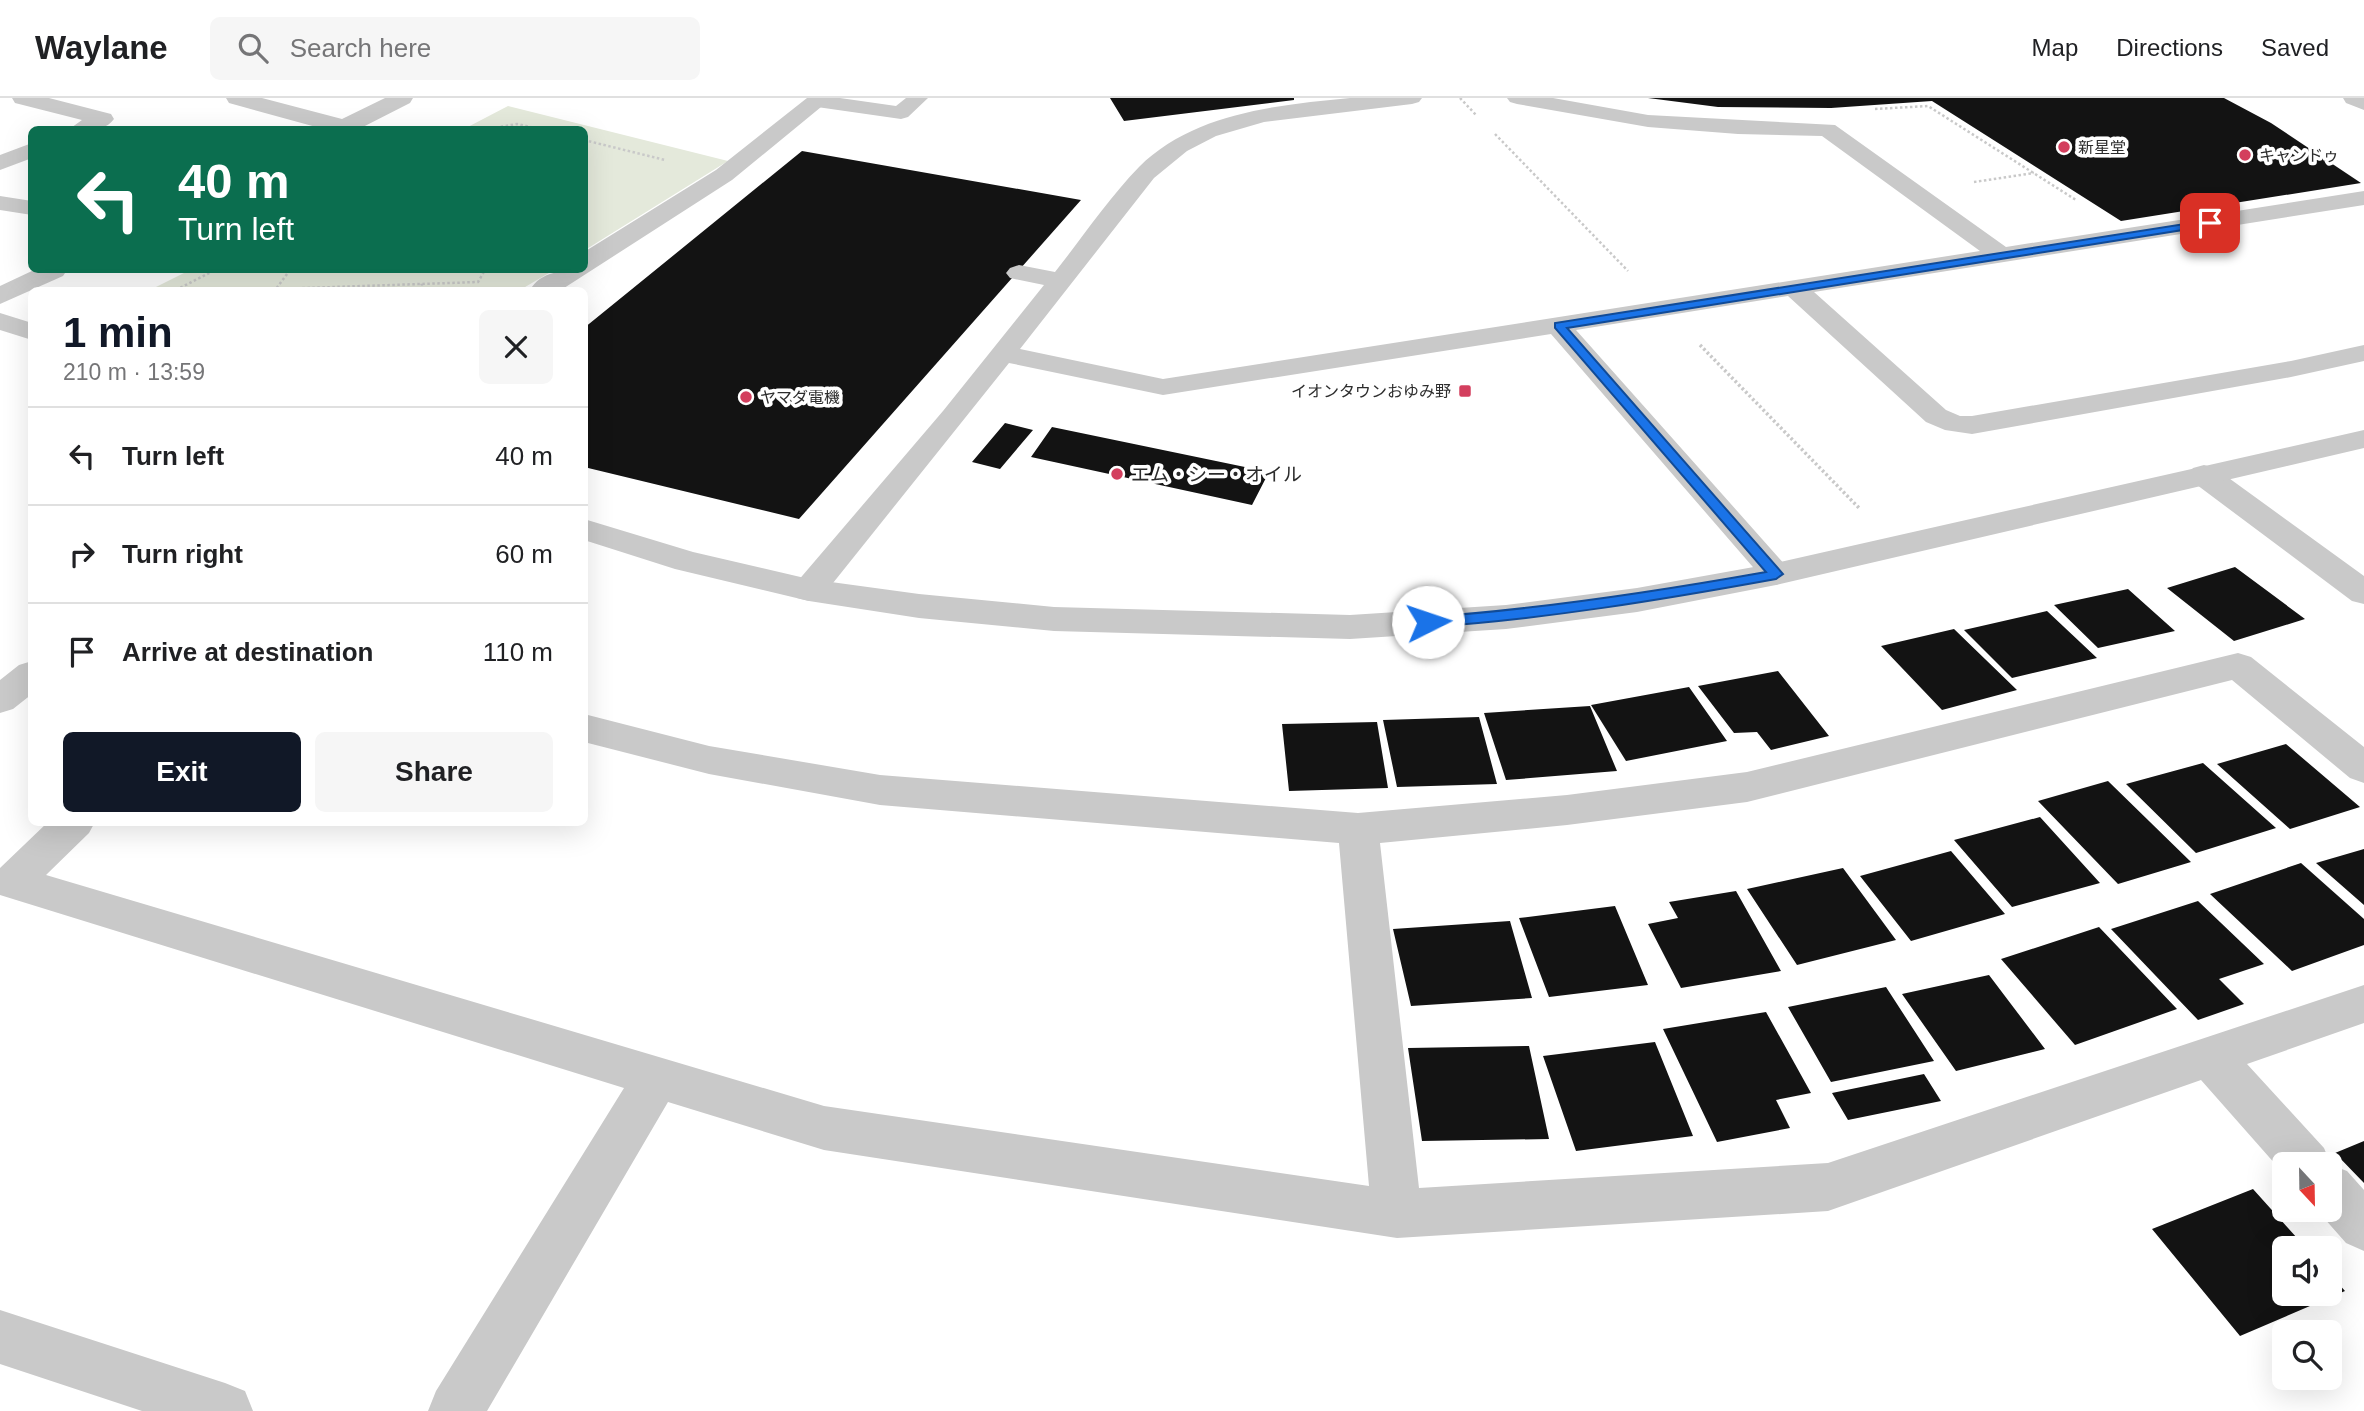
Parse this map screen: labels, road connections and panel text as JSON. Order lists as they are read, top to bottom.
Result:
{
  "places": {
    "other": [
      "新星堂",
      "キャンドゥ",
      "ヤマダ電機",
      "エム・シー・オイル"
    ],
    "transit": ["イオンタウンおゆみ野"]
  },
  "north": "bottom",
  "page": {
    "header": "Waylane",
    "search": "Search here",
    "nav": ["Map", "Directions", "Saved"],
    "turn": ["40 m", "Turn left"],
    "heading": ["1 min", "210 m · 13:59"],
    "list": [
      {
        "name": "Turn left",
        "value": "40 m"
      },
      {
        "name": "Turn right",
        "value": "60 m"
      },
      {
        "name": "Arrive at destination",
        "value": "110 m"
      }
    ],
    "buttons": ["Exit", "Share"]
  }
}
